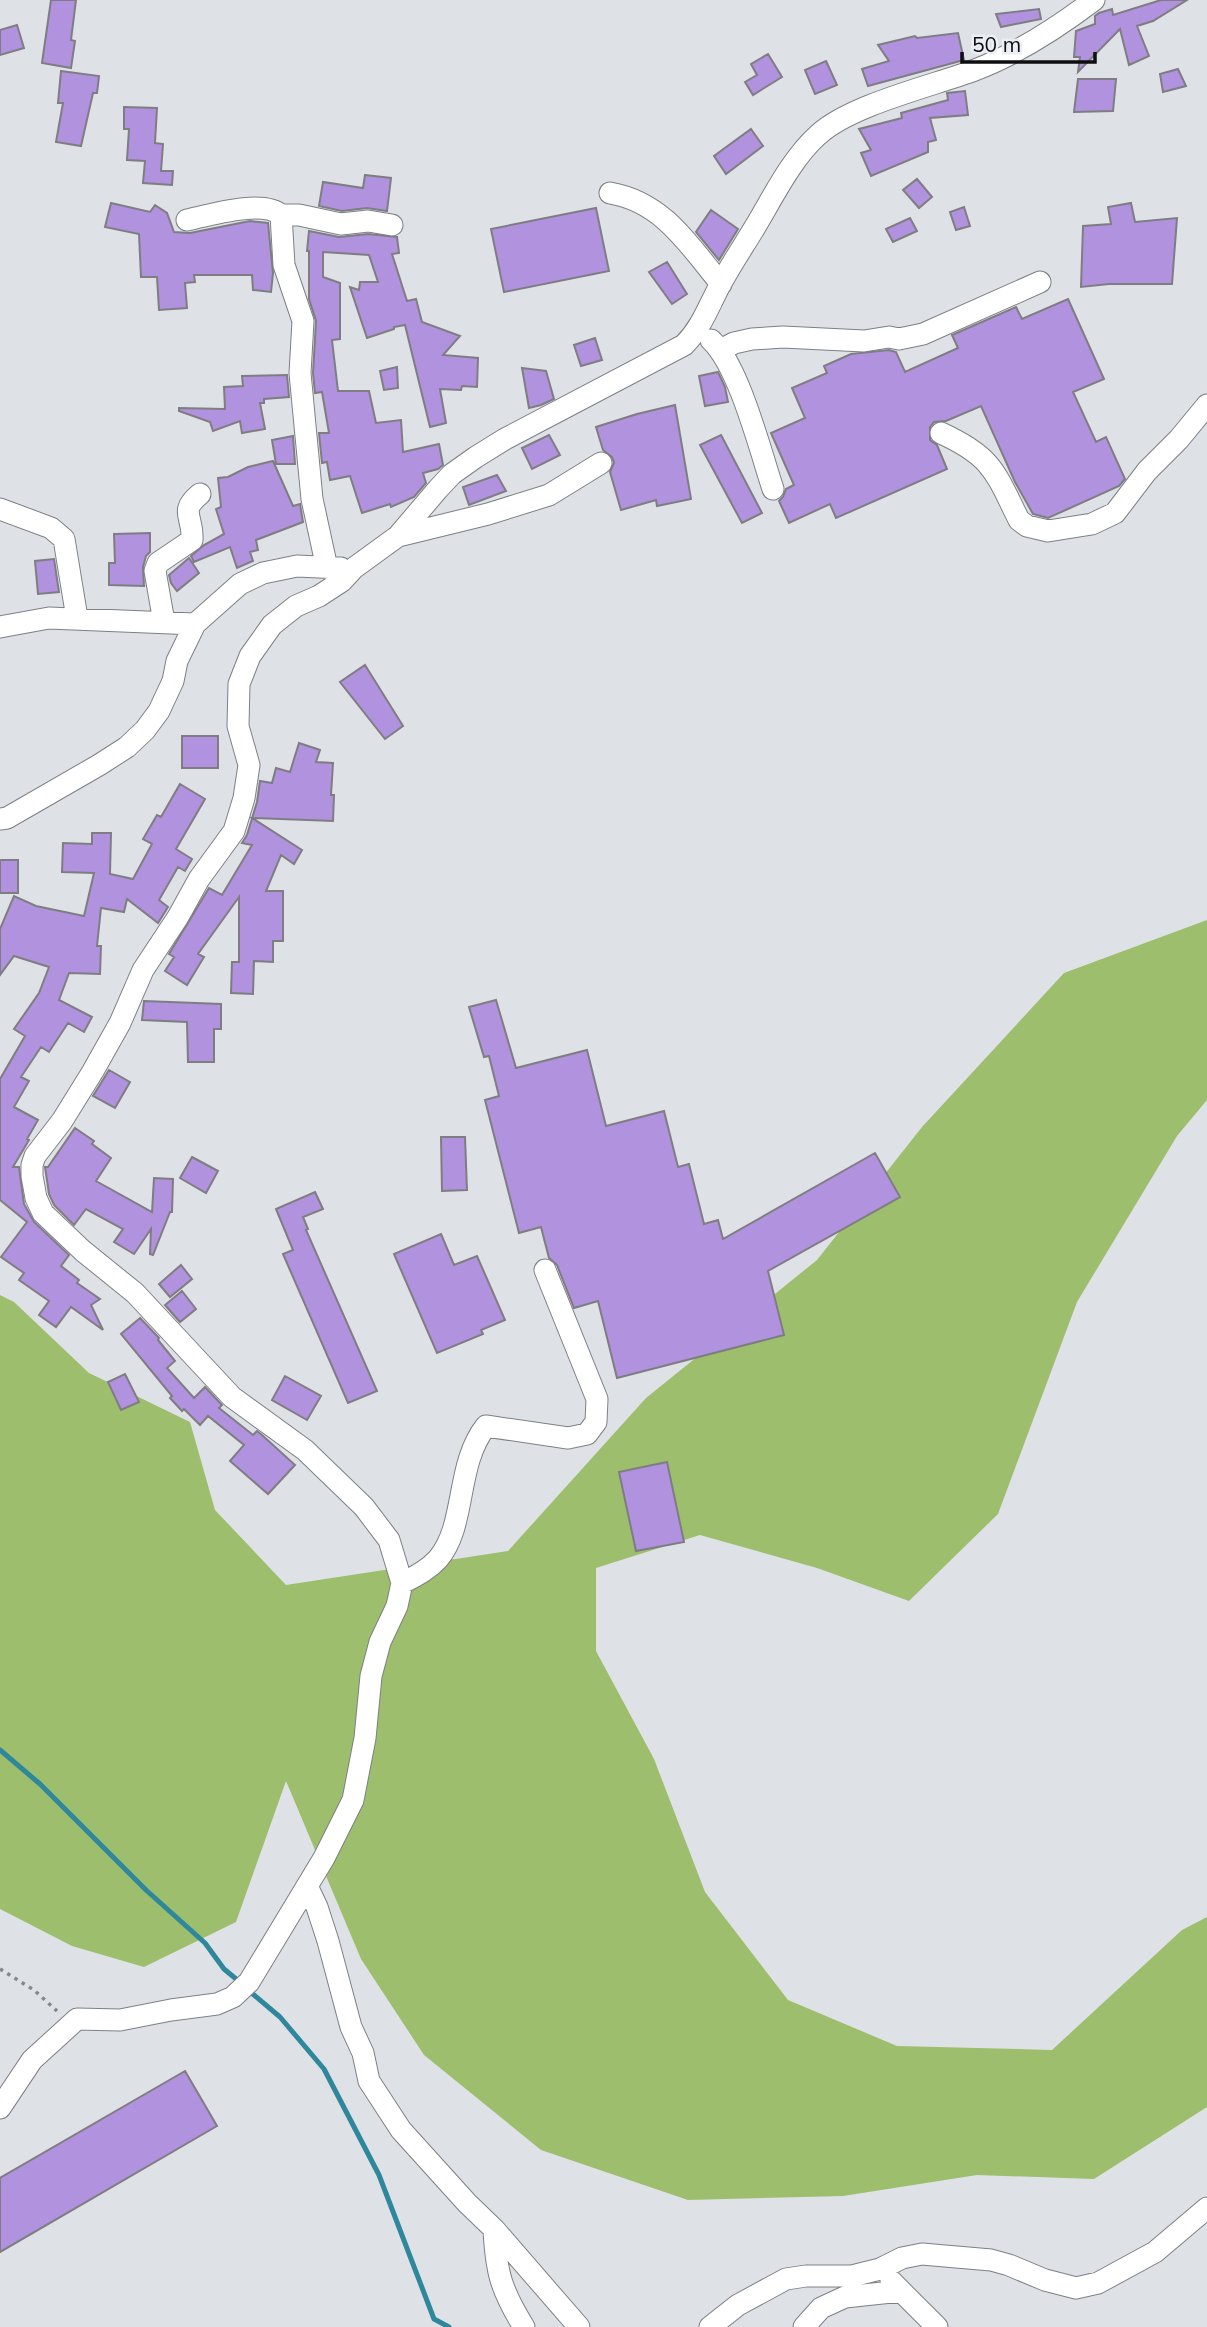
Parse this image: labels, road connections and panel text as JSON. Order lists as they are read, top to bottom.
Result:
{
  "scale_bar": "50 m"
}
